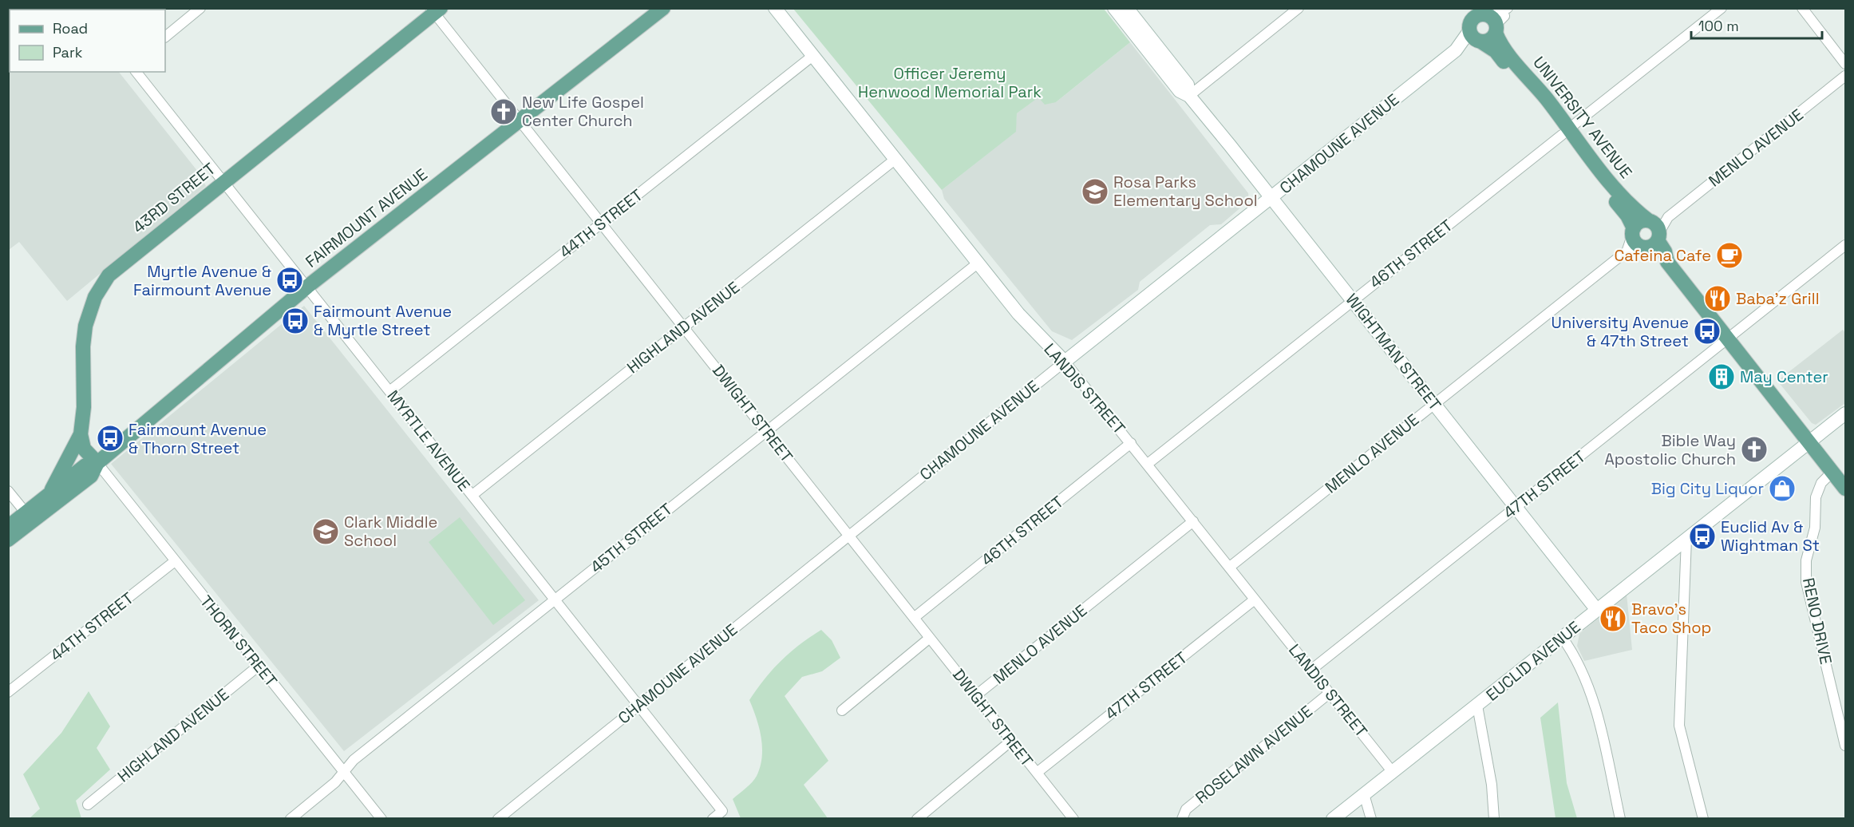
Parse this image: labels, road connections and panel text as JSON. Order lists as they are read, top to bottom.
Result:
{
  "streets": {
    "main road": [
      "UNIVERSITY AVENUE",
      "CHAMOUNE AVENUE",
      "43RD STREET",
      "FAIRMOUNT AVENUE",
      "WIGHTMAN STREET",
      "LANDIS STREET",
      "EUCLID AVENUE"
    ],
    "street": [
      "MENLO AVENUE",
      "44TH STREET",
      "46TH STREET",
      "HIGHLAND AVENUE",
      "DWIGHT STREET",
      "MYRTLE AVENUE",
      "47TH STREET",
      "45TH STREET",
      "RENO DRIVE",
      "THORN STREET",
      "ROSELAWN AVENUE"
    ]
  },
  "crossings": [
    ["UNIVERSITY AVENUE", "CHAMOUNE AVENUE"],
    ["UNIVERSITY AVENUE", "MENLO AVENUE"],
    ["UNIVERSITY AVENUE", "46TH STREET"],
    ["UNIVERSITY AVENUE", "47TH STREET"],
    ["UNIVERSITY AVENUE", "RENO DRIVE"],
    ["UNIVERSITY AVENUE", "EUCLID AVENUE"],
    ["CHAMOUNE AVENUE", "WIGHTMAN STREET"],
    ["CHAMOUNE AVENUE", "LANDIS STREET"],
    ["CHAMOUNE AVENUE", "DWIGHT STREET"],
    ["CHAMOUNE AVENUE", "MYRTLE AVENUE"],
    ["MENLO AVENUE", "WIGHTMAN STREET"],
    ["MENLO AVENUE", "LANDIS STREET"],
    ["MENLO AVENUE", "DWIGHT STREET"],
    ["43RD STREET", "FAIRMOUNT AVENUE"],
    ["43RD STREET", "DWIGHT STREET"],
    ["43RD STREET", "MYRTLE AVENUE"],
    ["FAIRMOUNT AVENUE", "DWIGHT STREET"],
    ["FAIRMOUNT AVENUE", "MYRTLE AVENUE"],
    ["FAIRMOUNT AVENUE", "THORN STREET"],
    ["44TH STREET", "LANDIS STREET"],
    ["44TH STREET", "DWIGHT STREET"],
    ["44TH STREET", "MYRTLE AVENUE"],
    ["44TH STREET", "THORN STREET"],
    ["46TH STREET", "WIGHTMAN STREET"],
    ["46TH STREET", "LANDIS STREET"],
    ["46TH STREET", "DWIGHT STREET"],
    ["HIGHLAND AVENUE", "LANDIS STREET"],
    ["HIGHLAND AVENUE", "DWIGHT STREET"],
    ["HIGHLAND AVENUE", "MYRTLE AVENUE"],
    ["HIGHLAND AVENUE", "THORN STREET"],
    ["WIGHTMAN STREET", "47TH STREET"],
    ["WIGHTMAN STREET", "EUCLID AVENUE"],
    ["LANDIS STREET", "47TH STREET"],
    ["LANDIS STREET", "45TH STREET"],
    ["LANDIS STREET", "EUCLID AVENUE"],
    ["LANDIS STREET", "ROSELAWN AVENUE"],
    ["DWIGHT STREET", "47TH STREET"],
    ["DWIGHT STREET", "45TH STREET"],
    ["MYRTLE AVENUE", "45TH STREET"],
    ["45TH STREET", "THORN STREET"]
  ],
  "parks": ["Officer Jeremy Henwood Memorial Park"],
  "places": {
    "church": ["New Life Gospel Center Church", "Bible Way Apostolic Church"],
    "school or university": ["Rosa Parks Elementary School", "Clark Middle School"],
    "cafe": ["Cafeina Cafe"],
    "bus stop": [
      "Myrtle Avenue & Fairmount Avenue",
      "Fairmount Avenue & Myrtle Street",
      "University Avenue & 47th Street",
      "Fairmount Avenue & Thorn Street",
      "Euclid Av & Wightman St"
    ],
    "restaurant": ["Baba'z Grill", "Bravo's Taco Shop"],
    "building": ["May Center"],
    "shop": ["Big City Liquor"]
  },
  "legend": ["Road", "Park"],
  "scale_bar": "100 m"
}
